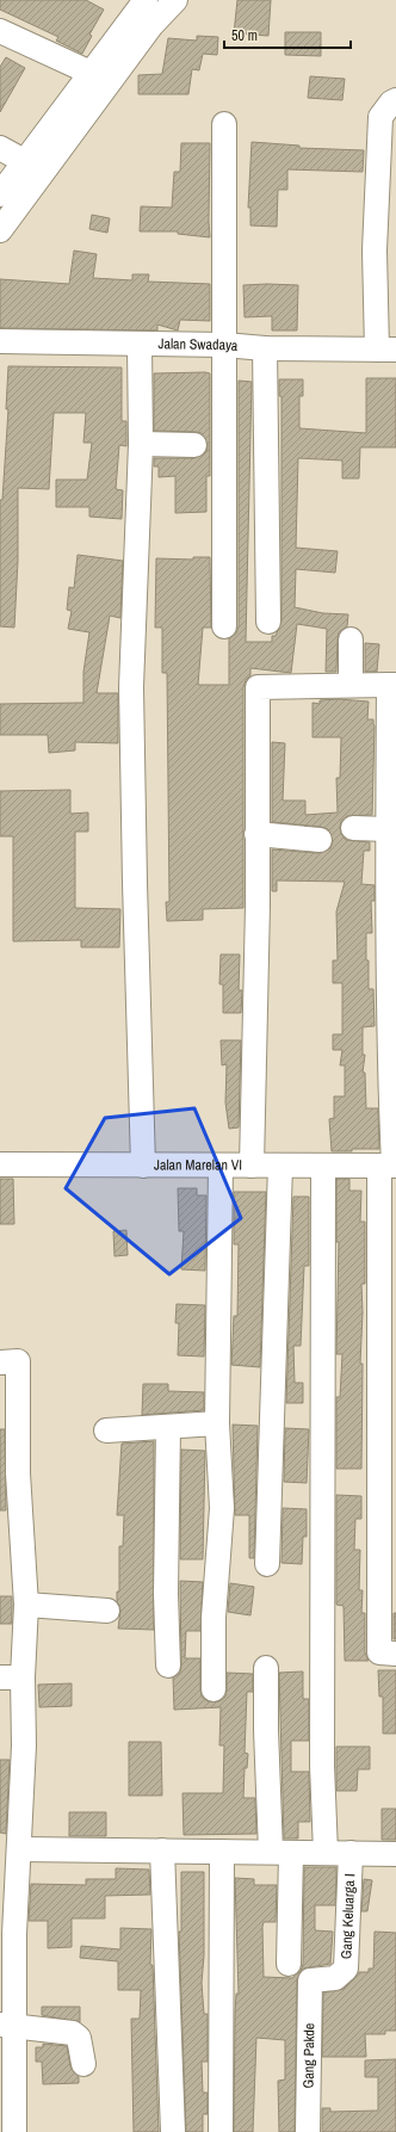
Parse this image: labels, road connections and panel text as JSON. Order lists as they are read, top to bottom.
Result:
{
  "streets": {
    "street": [
      "Jalan Swadaya",
      "Jalan Marelan VI",
      "Gang Keluarga I",
      "Gang Pakde"
    ]
  },
  "crossings": [
    ["Gang Keluarga I", "Gang Pakde"]
  ],
  "scale_bar": "50 m"
}
